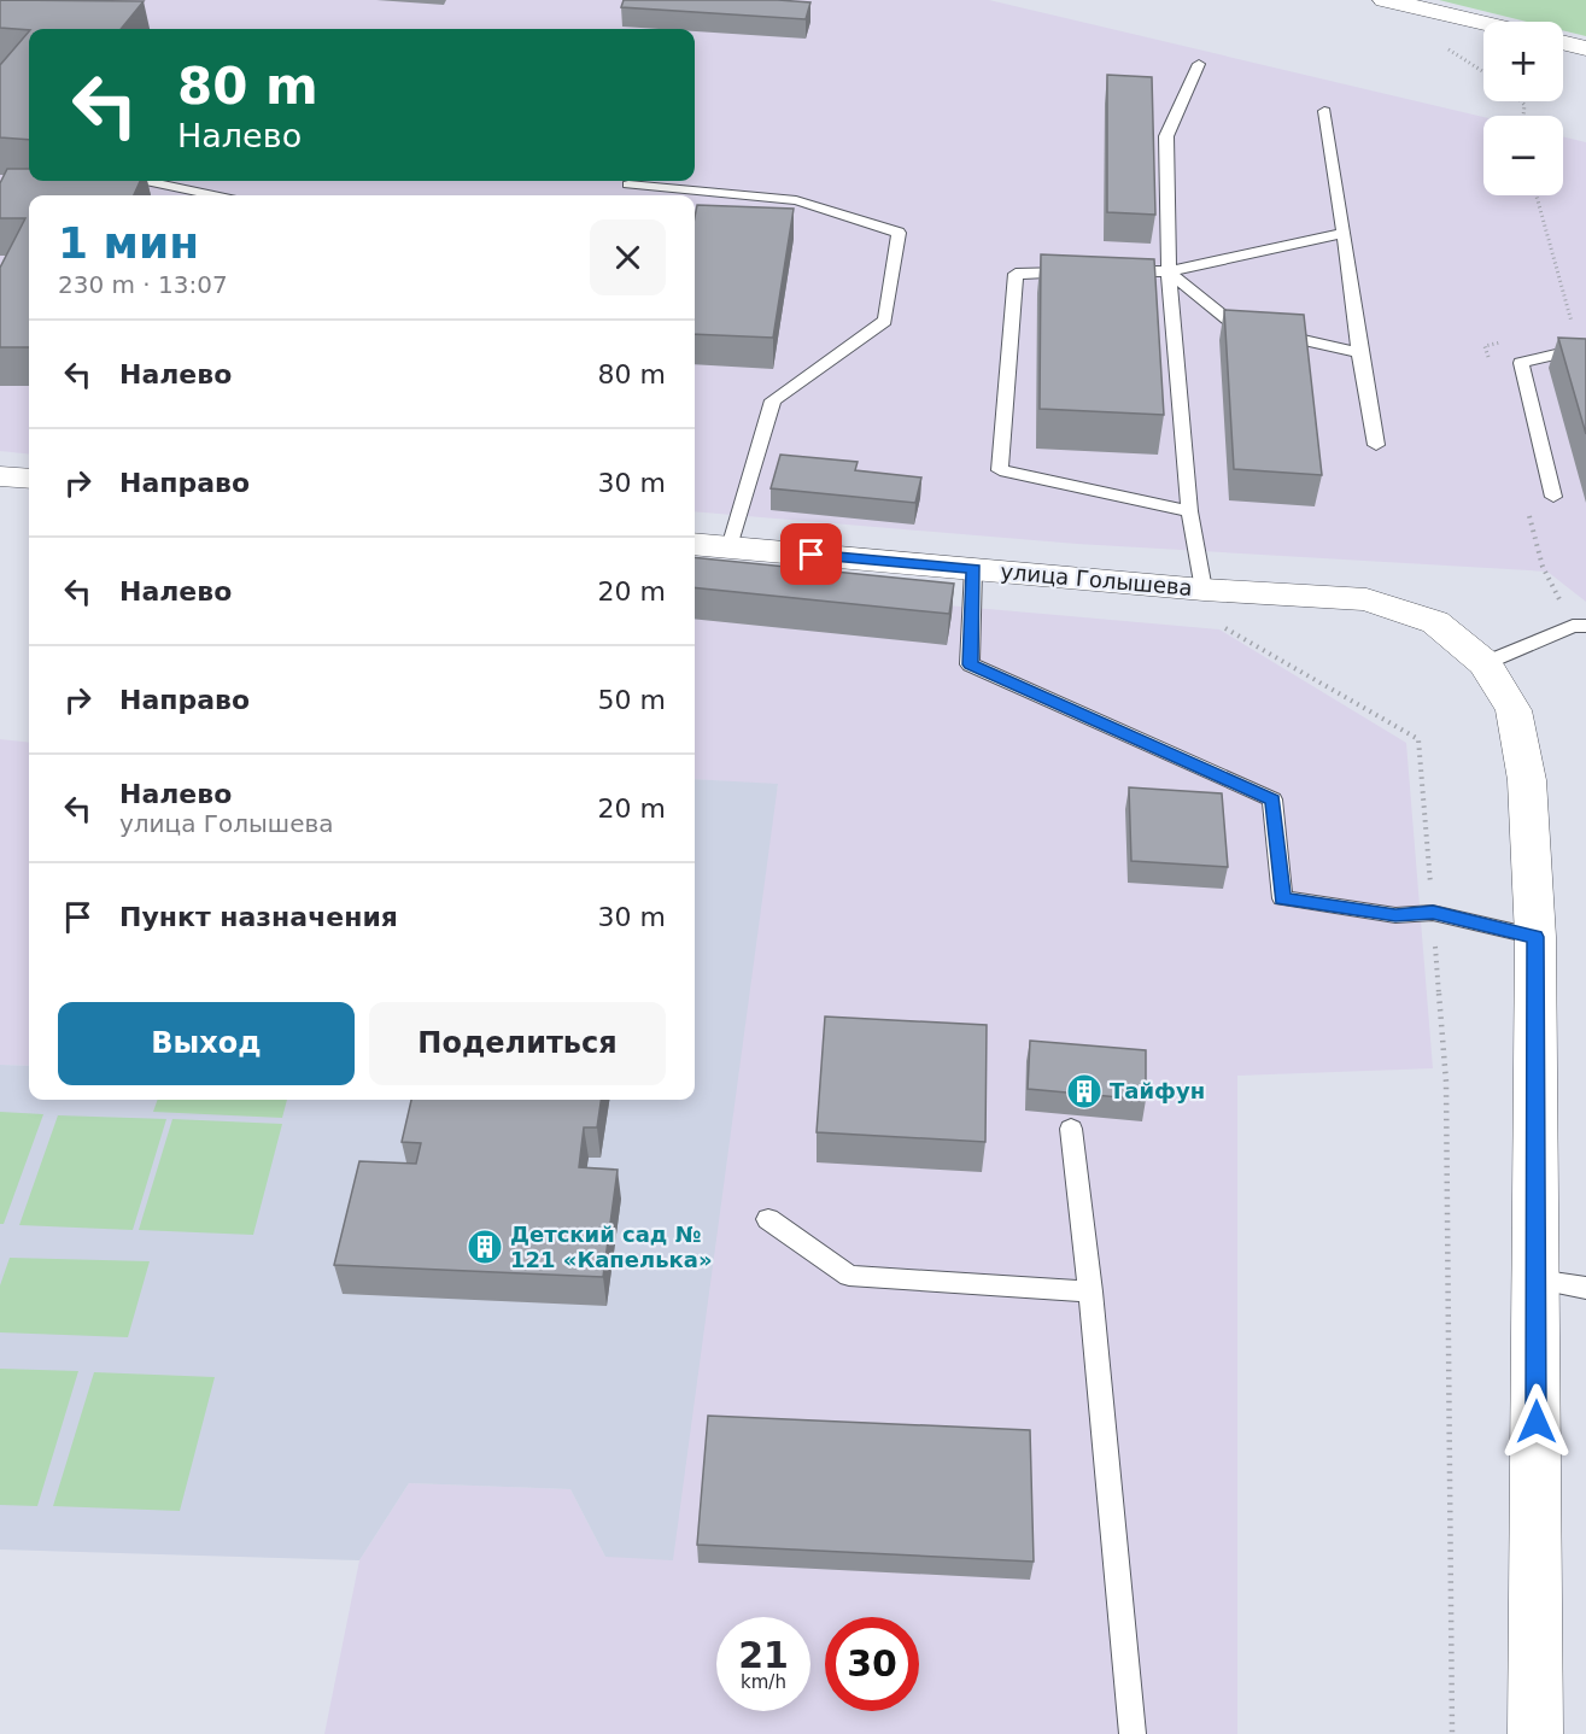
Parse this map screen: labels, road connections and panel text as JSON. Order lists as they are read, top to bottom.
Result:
{
  "streets": {
    "street": ["улица Голышева"]
  },
  "places": {
    "building": ["Тайфун", "Детский сад № 121 «Капелька»"]
  },
  "page": {
    "map_buttons": ["+", "−"],
    "turn": ["80 m", "Налево"],
    "heading": ["1 мин", "230 m · 13:07"],
    "list": [
      {
        "name": "Налево",
        "value": "80 m"
      },
      {
        "name": "Направо",
        "value": "30 m"
      },
      {
        "name": "Налево",
        "value": "20 m"
      },
      {
        "name": "Направо",
        "value": "50 m"
      },
      {
        "name": "Налево",
        "note": "улица Голышева",
        "value": "20 m"
      },
      {
        "name": "Пункт назначения",
        "value": "30 m"
      }
    ],
    "buttons": ["Выход", "Поделиться"],
    "speed": "21 km/h",
    "limit": "30"
  }
}
